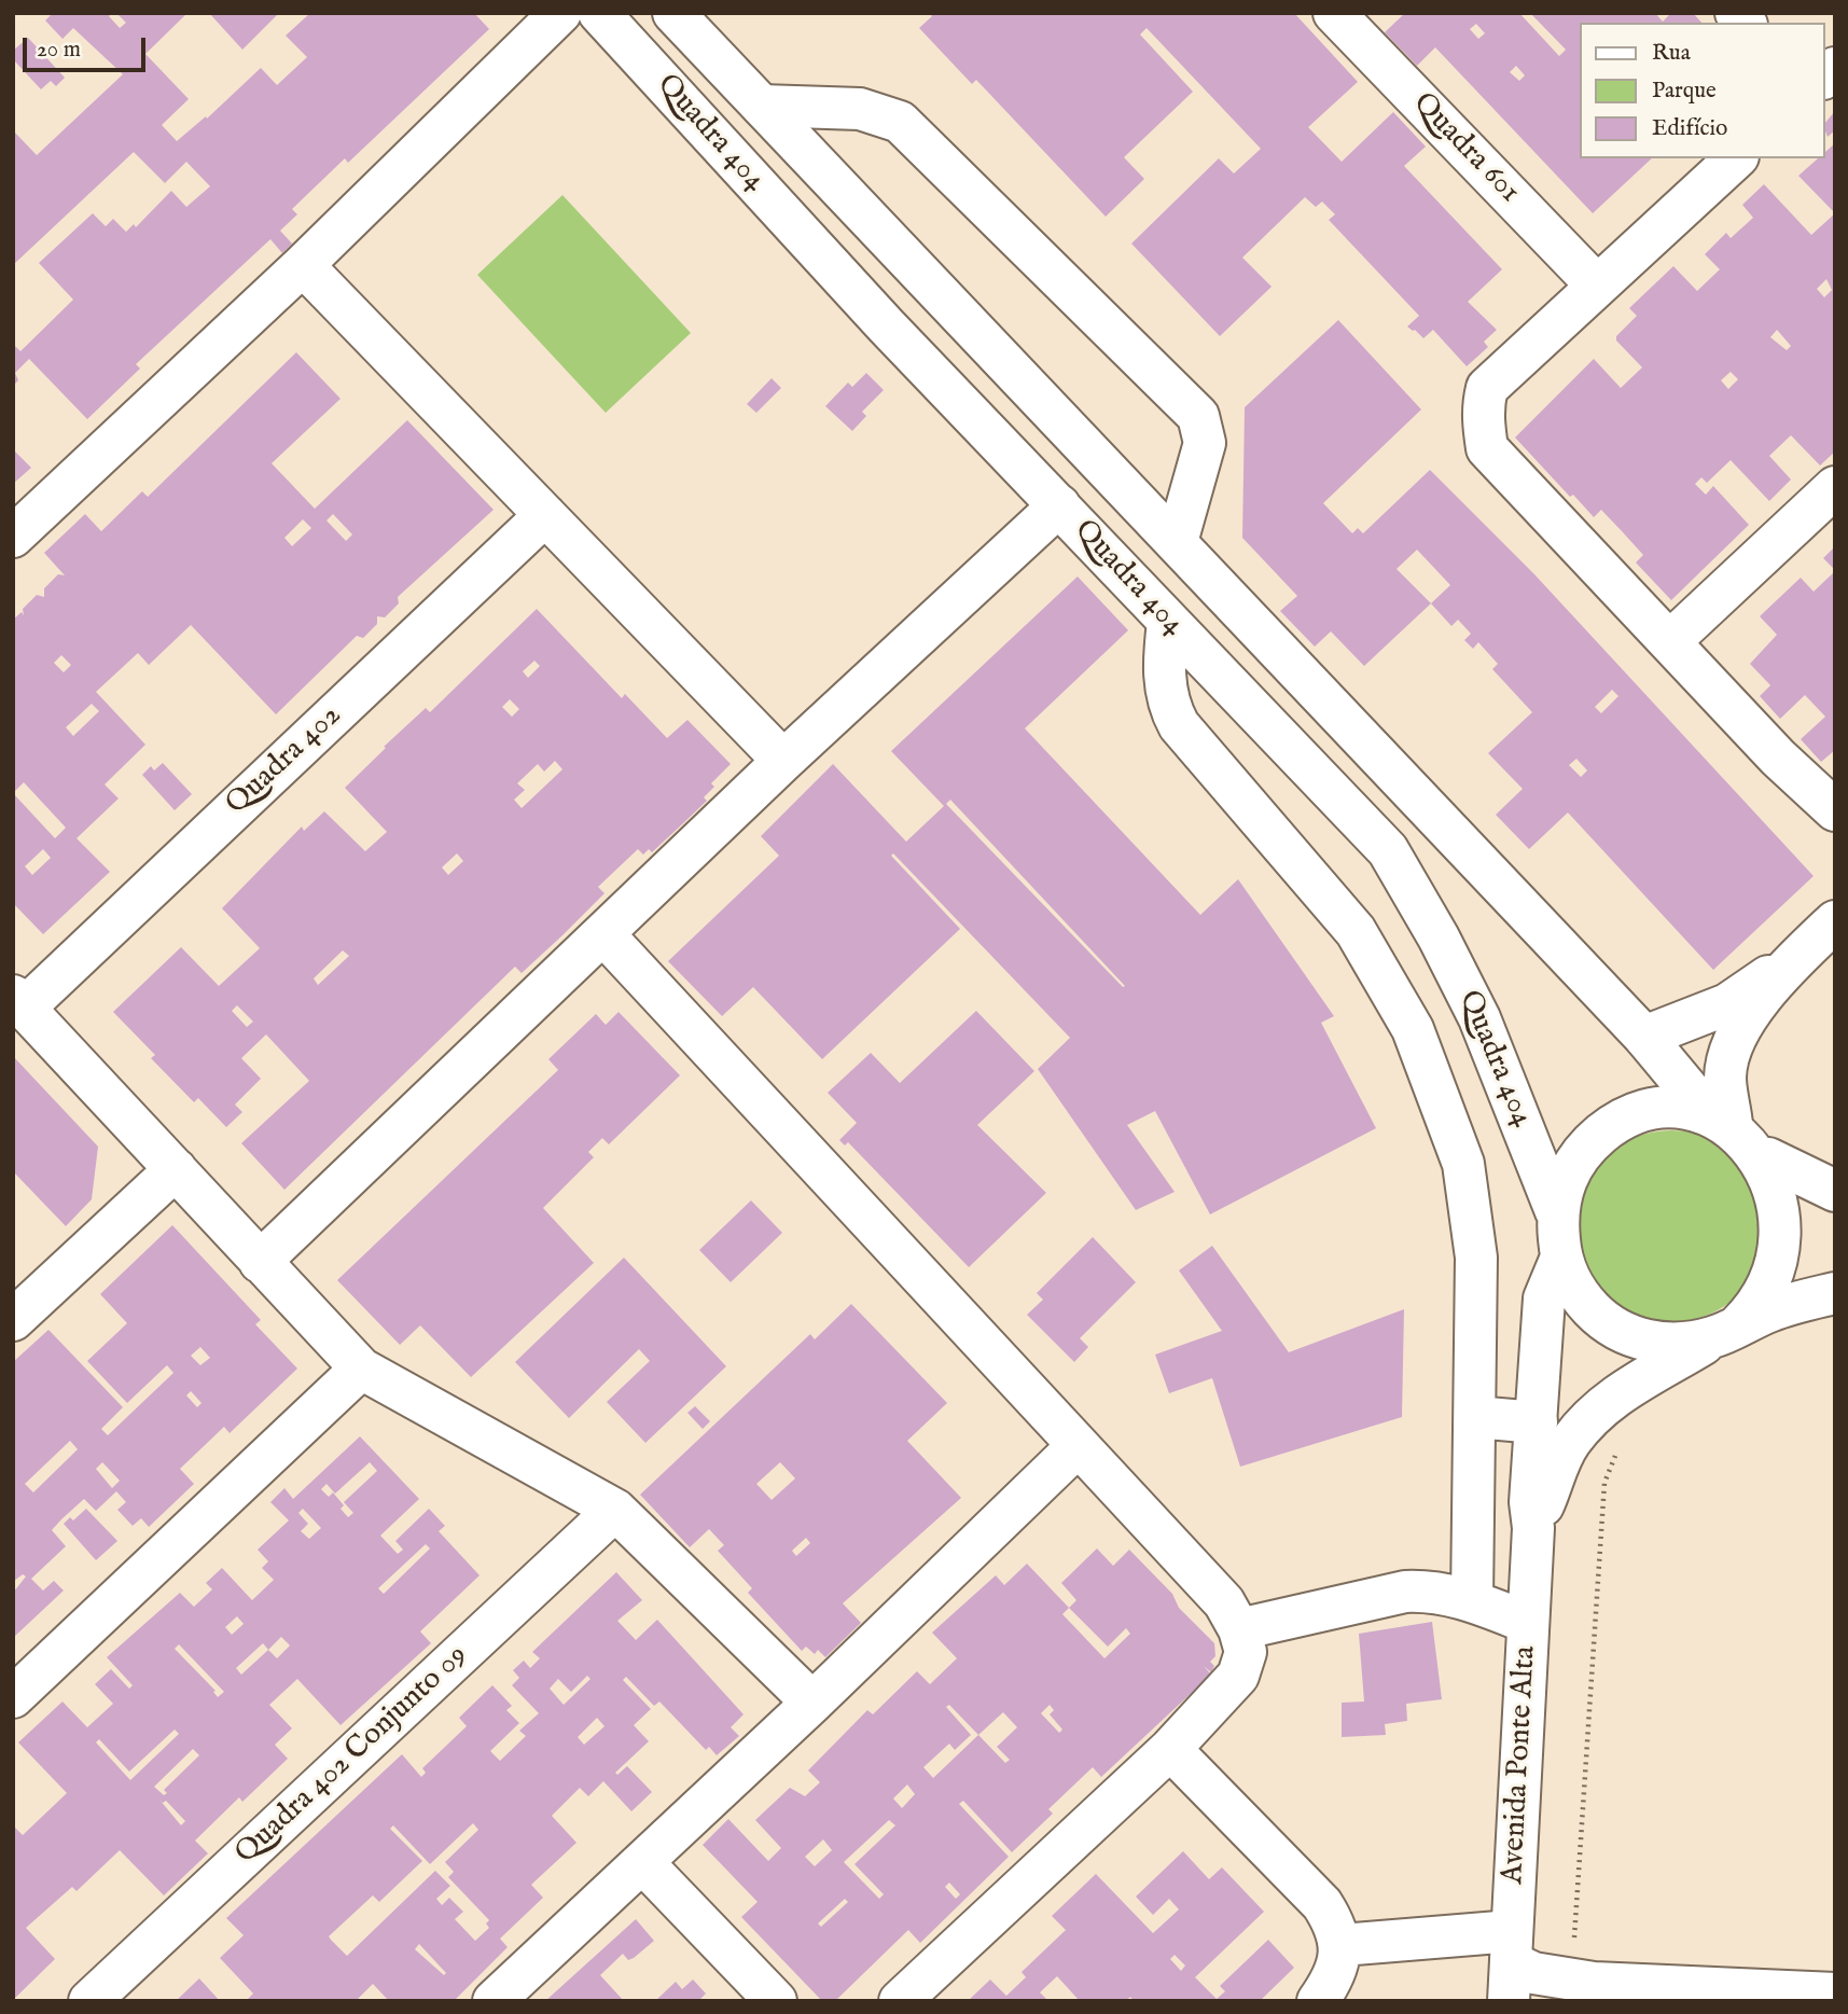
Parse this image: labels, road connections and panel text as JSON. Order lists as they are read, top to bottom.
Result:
{
  "streets": {
    "street": [
      "Quadra 404",
      "Quadra 601",
      "Quadra 402",
      "Quadra 402 Conjunto 09",
      "Avenida Ponte Alta"
    ]
  },
  "crossings": [
    ["Quadra 404", "Avenida Ponte Alta"]
  ],
  "legend": ["Rua", "Parque", "Edifício"],
  "scale_bar": "20 m"
}
